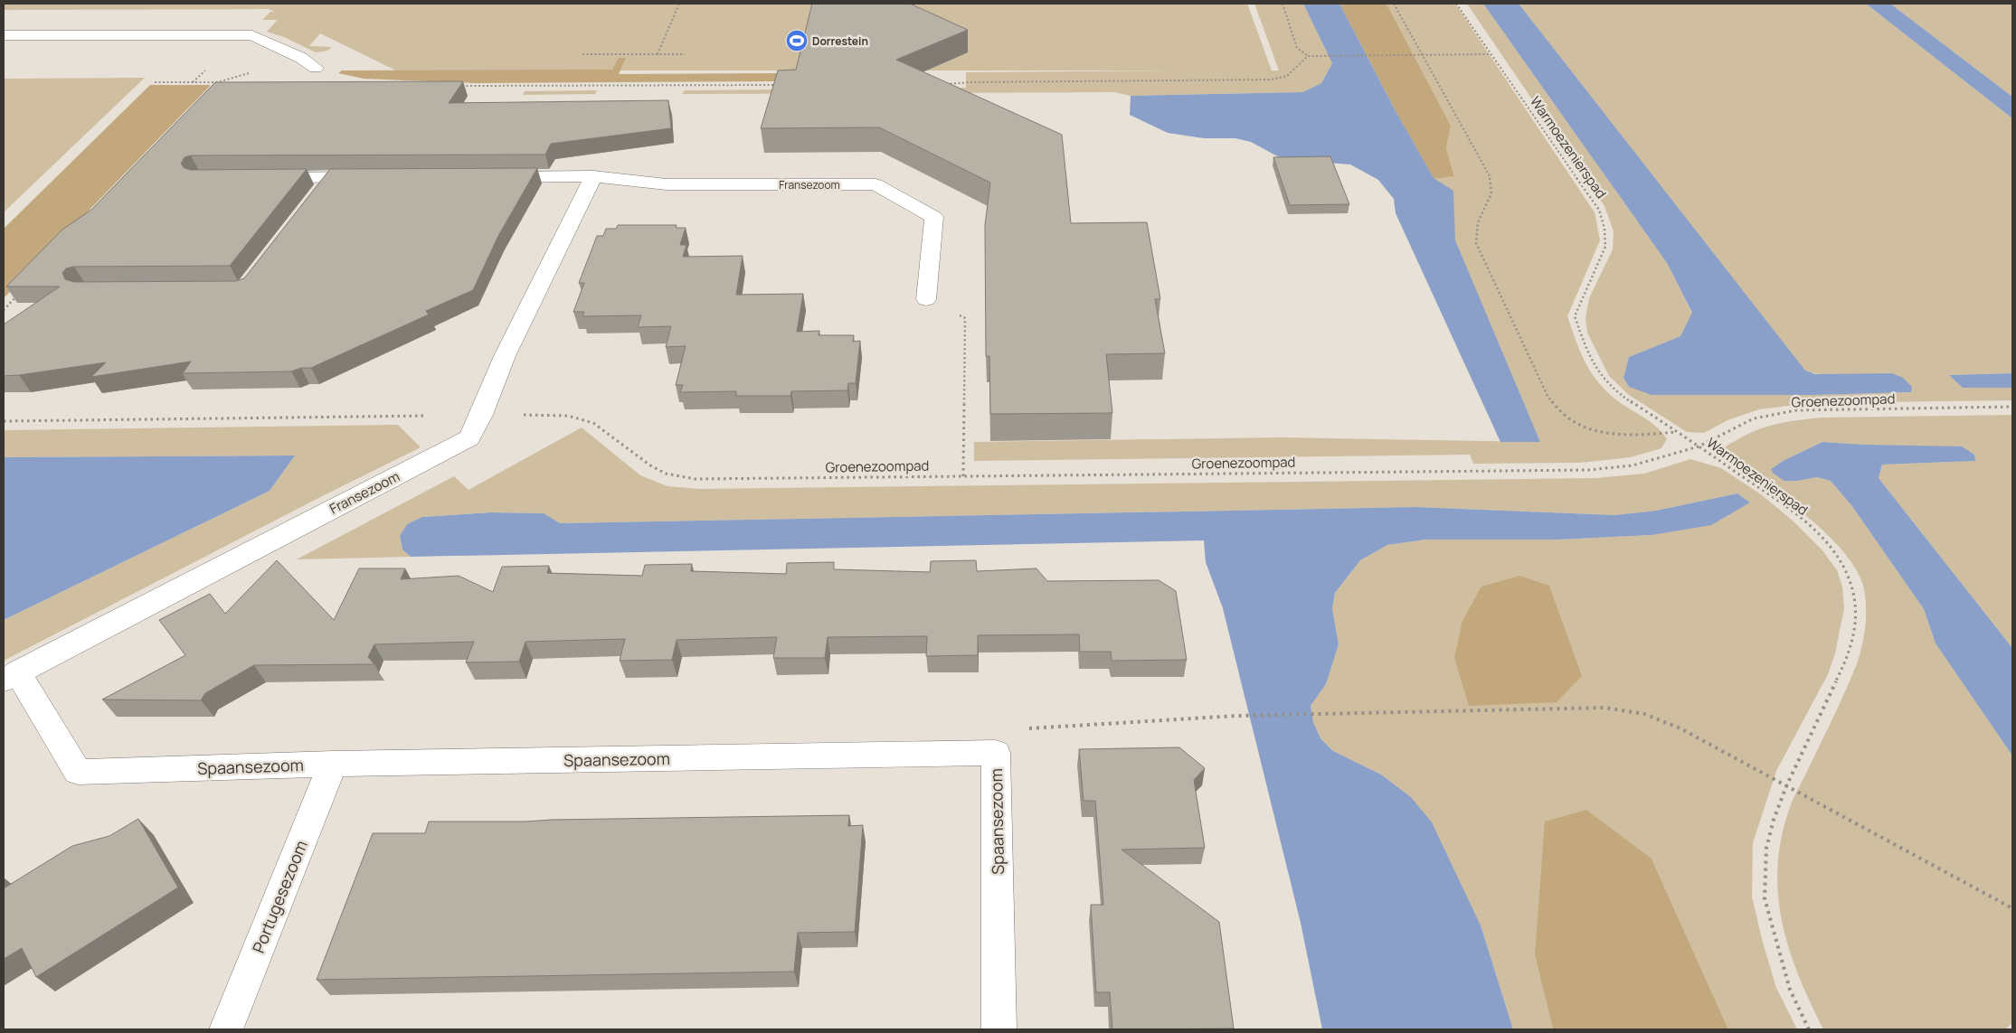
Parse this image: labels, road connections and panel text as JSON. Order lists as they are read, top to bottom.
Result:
{
  "streets": {
    "street": ["Fransezoom", "Spaansezoom", "Portugesezoom"],
    "path": ["Warmoezenierspad", "Groenezoompad"]
  },
  "crossings": [
    ["Warmoezenierspad", "Groenezoompad"],
    ["Fransezoom", "Groenezoompad"],
    ["Fransezoom", "Spaansezoom"],
    ["Spaansezoom", "Portugesezoom"]
  ],
  "places": {
    "sports": ["Dorrestein"]
  }
}
